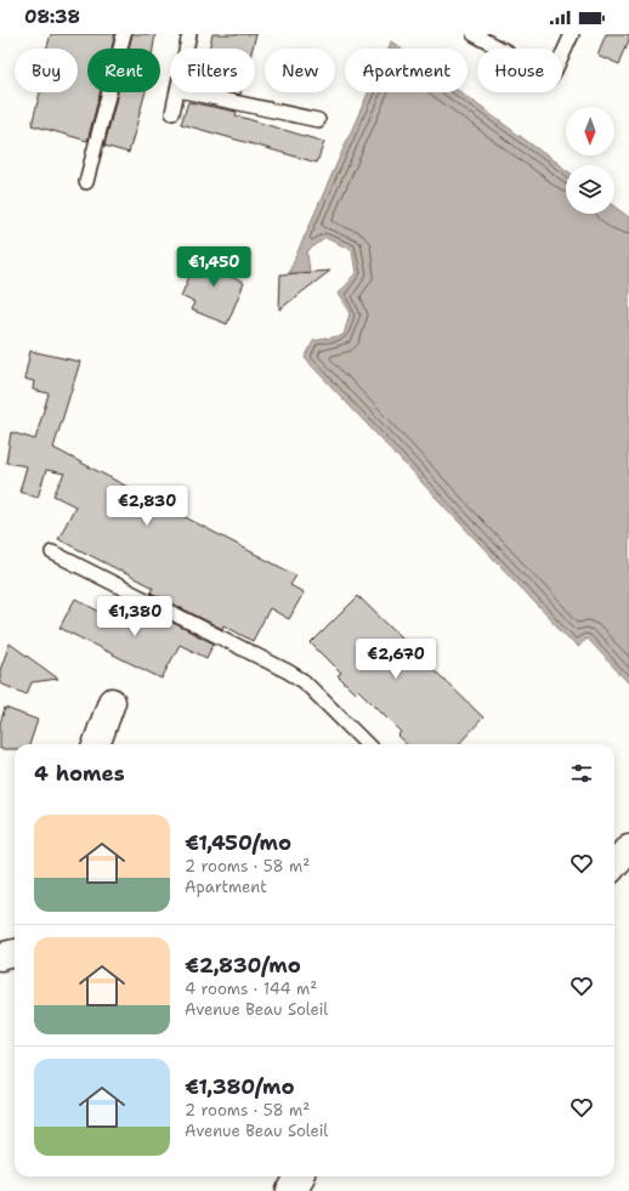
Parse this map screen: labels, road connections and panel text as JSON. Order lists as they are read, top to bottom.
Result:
{
  "north": "bottom",
  "page": {
    "status": "08:38",
    "chip": [
      "Buy",
      "Rent",
      "Filters",
      "New",
      "Apartment",
      "House"
    ],
    "price": [
      "€1,450",
      "€2,830",
      "€1,380",
      "€2,670"
    ],
    "heading": "4 homes",
    "list": [
      {
        "name": "€1,450/mo",
        "note": "2 rooms · 58 m² · Apartment"
      },
      {
        "name": "€2,830/mo",
        "note": "4 rooms · 144 m² · Avenue Beau Soleil"
      },
      {
        "name": "€1,380/mo",
        "note": "2 rooms · 58 m² · Avenue Beau Soleil"
      }
    ]
  }
}
